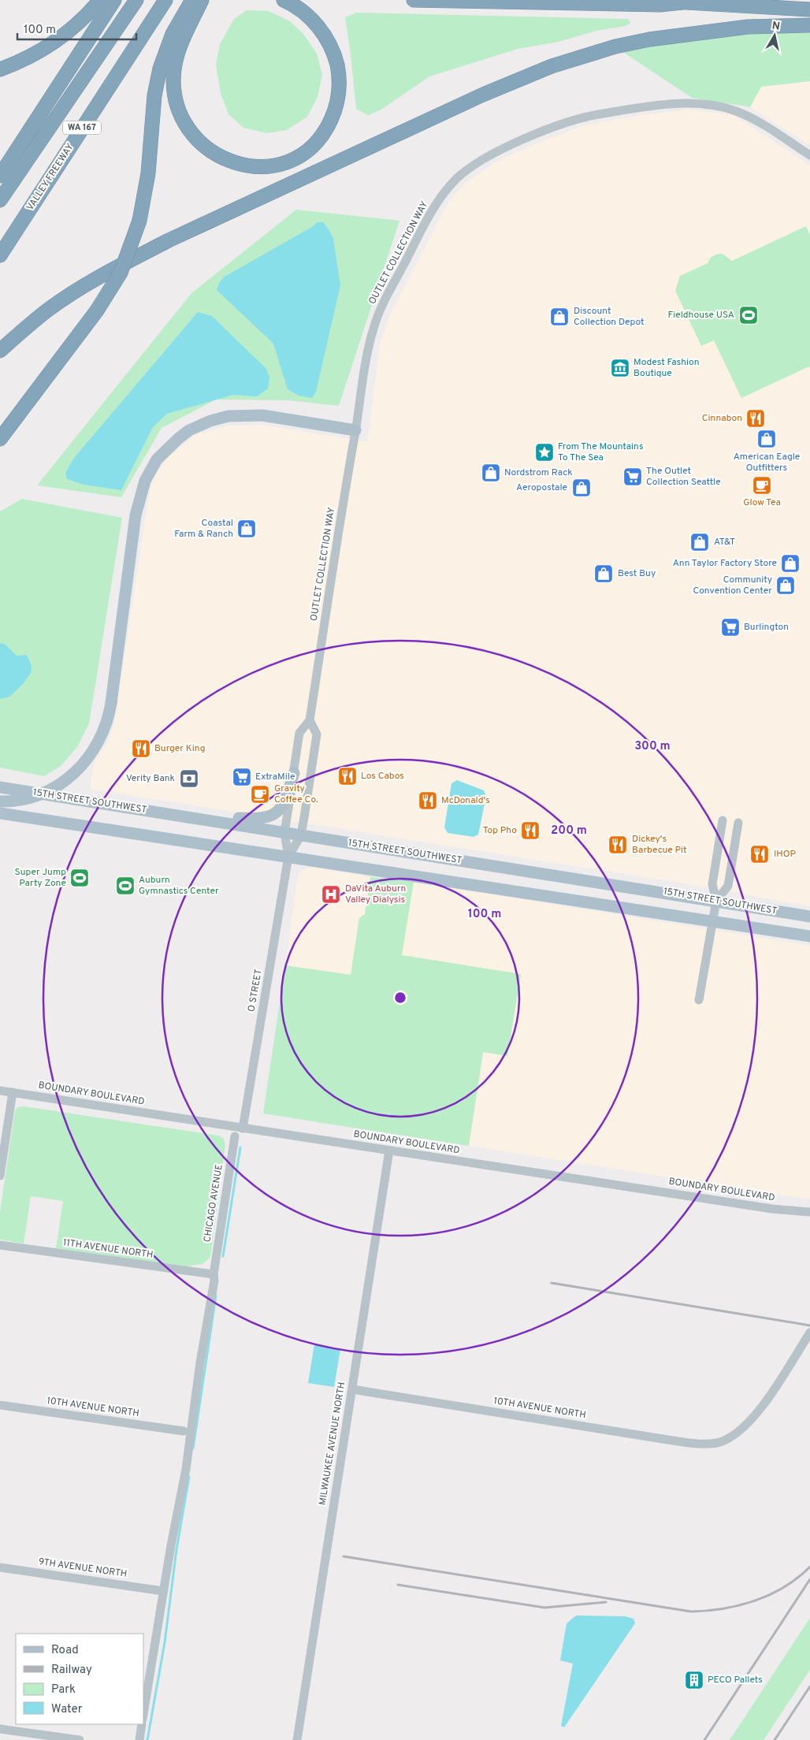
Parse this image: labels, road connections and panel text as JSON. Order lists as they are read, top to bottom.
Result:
{
  "streets": {
    "highway": ["WA 167", "VALLEY FREEWAY"],
    "main road": ["15TH STREET SOUTHWEST"],
    "street": [
      "OUTLET COLLECTION WAY",
      "O STREET",
      "BOUNDARY BOULEVARD",
      "CHICAGO AVENUE",
      "11TH AVENUE NORTH",
      "10TH AVENUE NORTH",
      "MILWAUKEE AVENUE NORTH",
      "9TH AVENUE NORTH"
    ]
  },
  "crossings": [
    ["OUTLET COLLECTION WAY", "15TH STREET SOUTHWEST"],
    ["OUTLET COLLECTION WAY", "O STREET"],
    ["15TH STREET SOUTHWEST", "O STREET"],
    ["O STREET", "BOUNDARY BOULEVARD"],
    ["BOUNDARY BOULEVARD", "MILWAUKEE AVENUE NORTH"],
    ["CHICAGO AVENUE", "11TH AVENUE NORTH"],
    ["CHICAGO AVENUE", "9TH AVENUE NORTH"],
    ["10TH AVENUE NORTH", "MILWAUKEE AVENUE NORTH"]
  ],
  "places": {
    "sports": ["Fieldhouse USA", "Super Jump Party Zone", "Auburn Gymnastics Center"],
    "shop": [
      "Discount Collection Depot",
      "American Eagle Outfitters",
      "Nordstrom Rack",
      "Aeropostale",
      "Coastal Farm & Ranch",
      "AT&T",
      "Ann Taylor Factory Store",
      "Best Buy",
      "Community Convention Center"
    ],
    "museum": ["Modest Fashion Boutique"],
    "restaurant": [
      "Cinnabon",
      "Burger King",
      "Los Cabos",
      "McDonald's",
      "Top Pho",
      "Dickey's Barbecue Pit",
      "IHOP"
    ],
    "place": ["From The Mountains To The Sea"],
    "supermarket": ["The Outlet Collection Seattle", "Burlington", "ExtraMile"],
    "cafe": ["Glow Tea", "Gravity Coffee Co."],
    "bank": ["Verity Bank"],
    "hospital": ["DaVita Auburn Valley Dialysis"],
    "building": ["PECO Pallets"]
  },
  "legend": [
    "Road",
    "Railway",
    "Park",
    "Water"
  ],
  "scale_bar": "100 m",
  "north": "top",
  "rings": ["300 m", "200 m", "100 m"]
}
